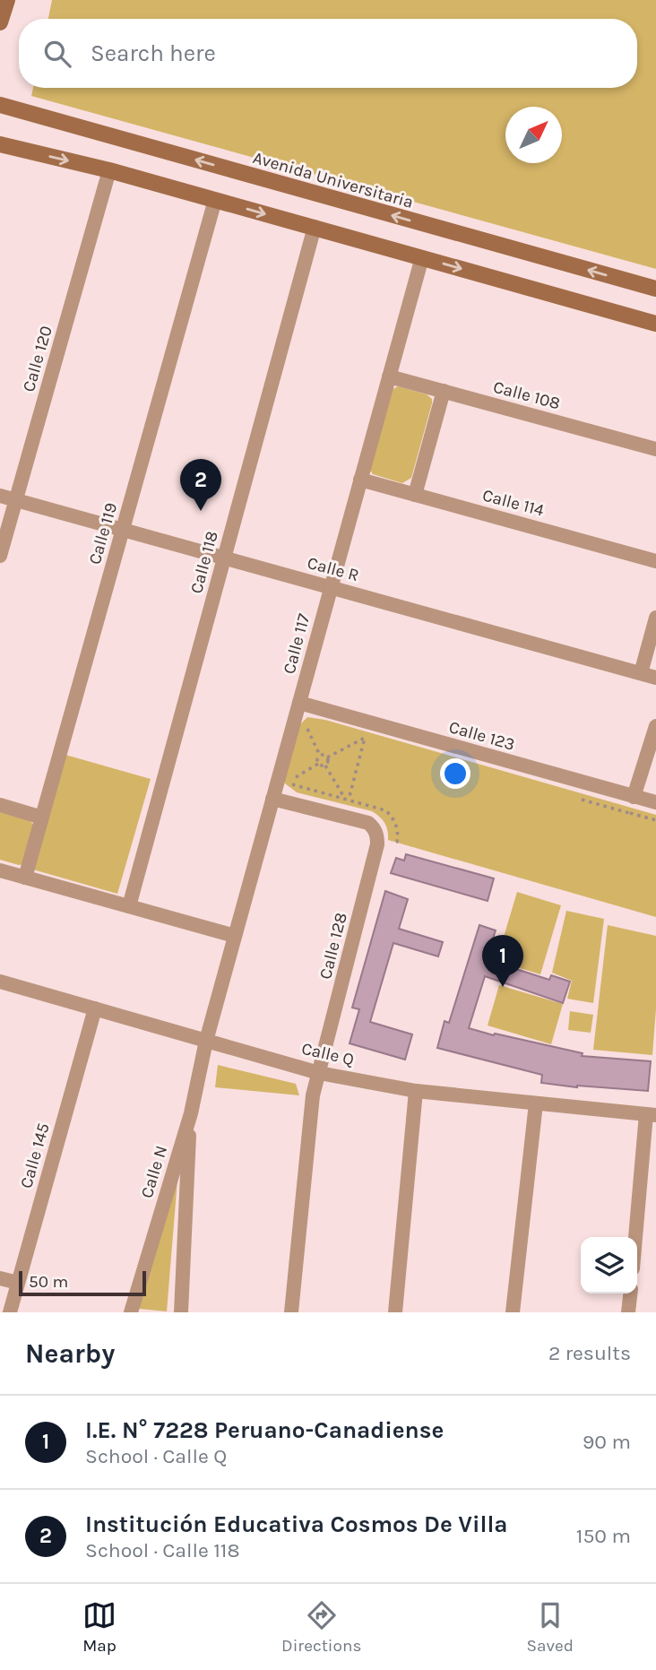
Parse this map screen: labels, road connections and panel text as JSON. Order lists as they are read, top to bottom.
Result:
{
  "streets": {
    "street": [
      "Avenida Universitaria",
      "Calle 120",
      "Calle 108",
      "Calle 114",
      "Calle 119",
      "Calle 118",
      "Calle R",
      "Calle 117",
      "Calle 123",
      "Calle 128",
      "Calle Q",
      "Calle 145",
      "Calle N"
    ]
  },
  "crossings": [
    ["Calle 120", "Calle R"],
    ["Calle 108", "Calle 117"],
    ["Calle 114", "Calle 117"],
    ["Calle 119", "Calle R"],
    ["Calle 118", "Calle R"],
    ["Calle R", "Calle 117"],
    ["Calle 117", "Calle 123"],
    ["Calle 117", "Calle 128"],
    ["Calle 117", "Calle Q"],
    ["Calle 117", "Calle N"],
    ["Calle 128", "Calle Q"],
    ["Calle Q", "Calle 145"],
    ["Calle Q", "Calle N"]
  ],
  "scale_bar": "50 m",
  "north": "top right",
  "page": {
    "search": "Search here",
    "pins": ["2", "1"],
    "scale": "50 m",
    "heading": ["Nearby", "2 results"],
    "list": [
      {
        "mark": "1",
        "name": "I.E. N° 7228 Peruano-Canadiense",
        "note": "School · Calle Q",
        "value": "90 m"
      },
      {
        "mark": "2",
        "name": "Institución Educativa Cosmos De Villa",
        "note": "School · Calle 118",
        "value": "150 m"
      }
    ],
    "nav": ["Map", "Directions", "Saved"]
  }
}
